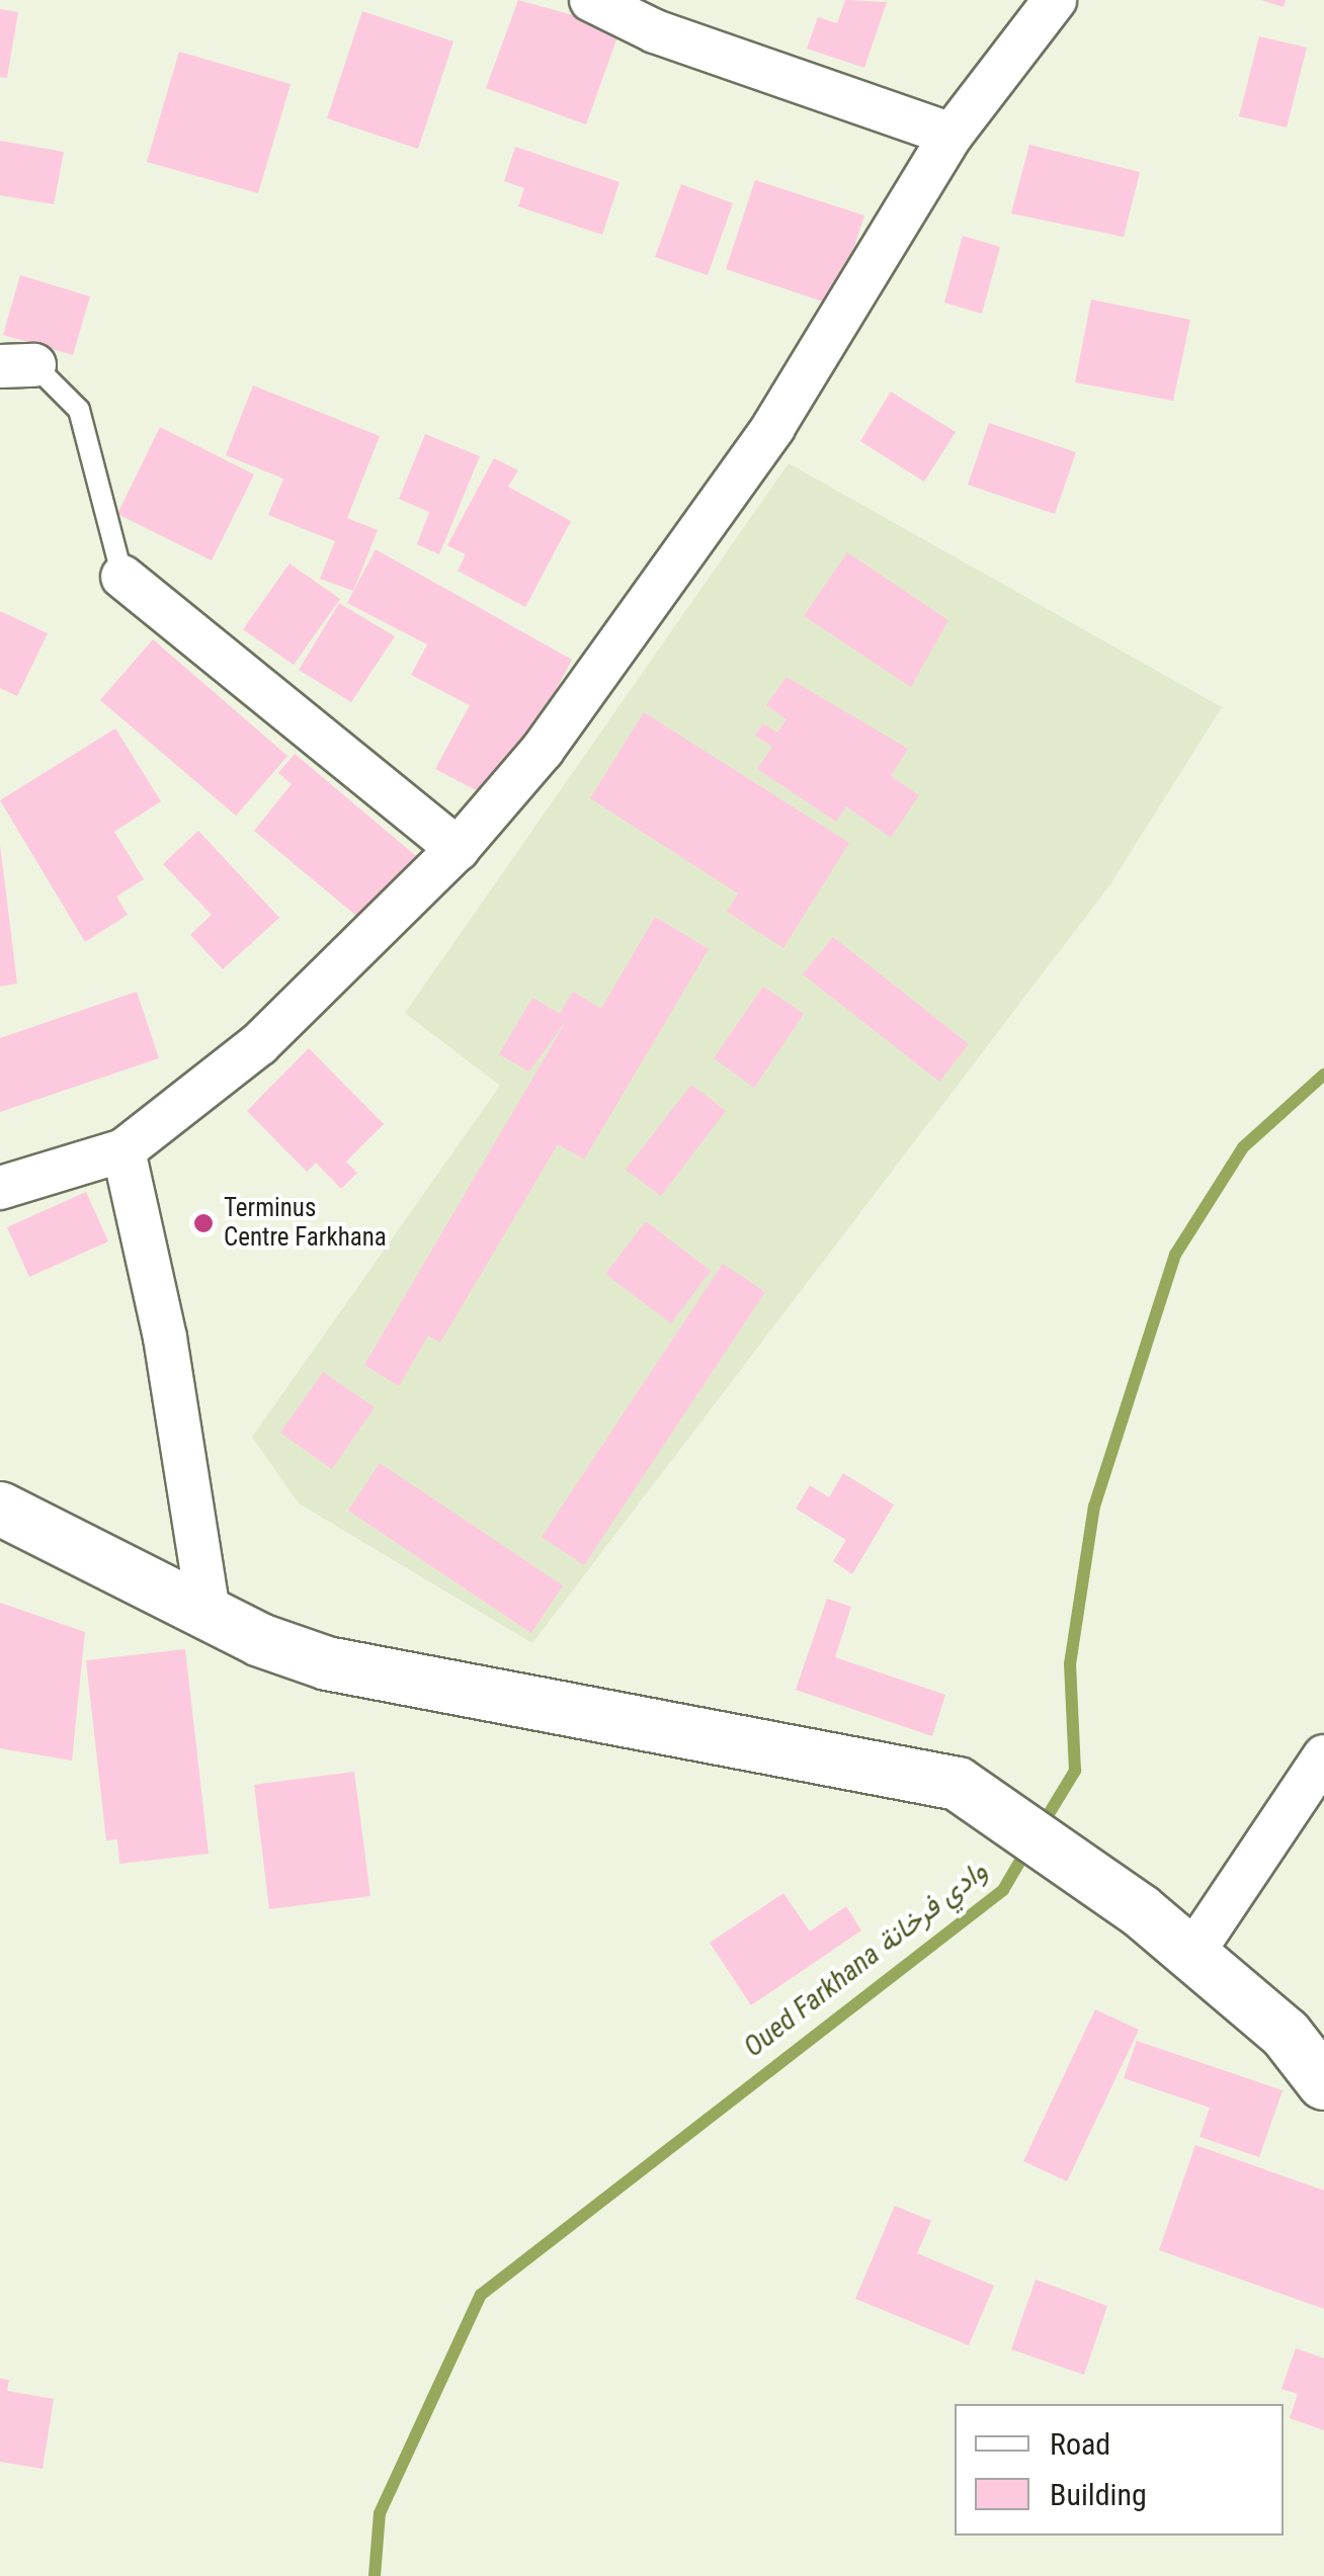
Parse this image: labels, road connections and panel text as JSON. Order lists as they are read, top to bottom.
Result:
{
  "water": ["Oued Farkhana وادي فرخانة"],
  "places": ["Terminus Centre Farkhana"],
  "legend": ["Road", "Building"]
}
